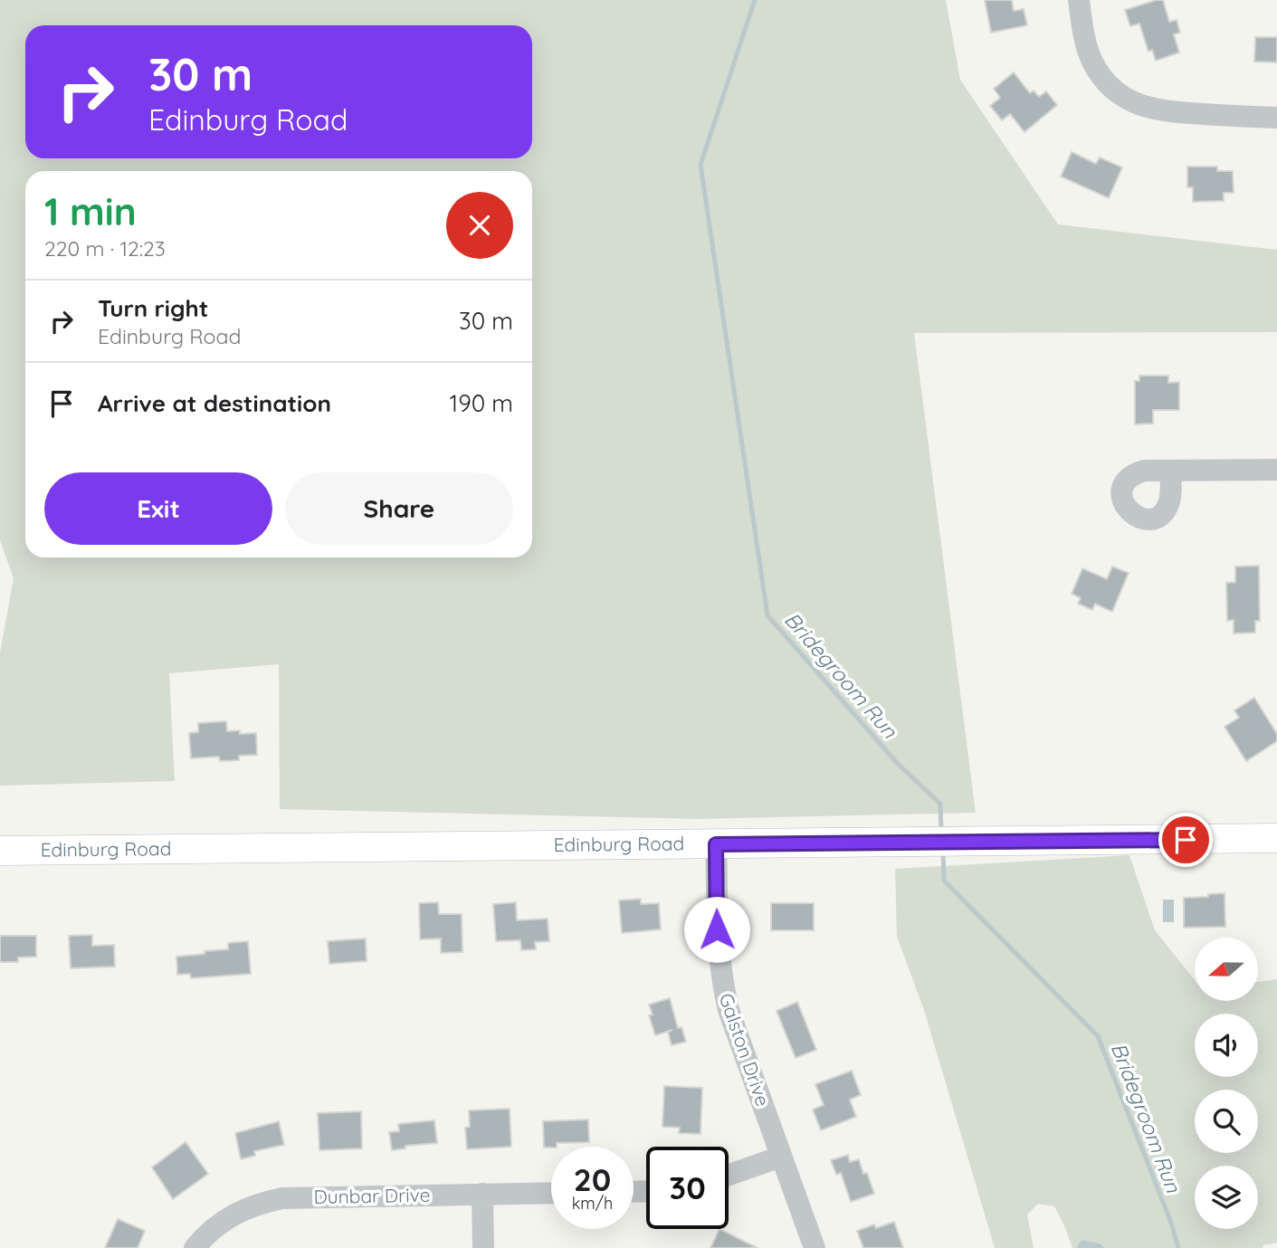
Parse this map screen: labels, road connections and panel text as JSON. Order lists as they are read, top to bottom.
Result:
{
  "streets": {
    "main road": ["Edinburg Road"],
    "street": ["Galston Drive", "Dunbar Drive"]
  },
  "crossings": [
    ["Edinburg Road", "Galston Drive"]
  ],
  "water": ["Bridegroom Run"],
  "north": "left",
  "page": {
    "turn": ["30 m", "Edinburg Road"],
    "heading": ["1 min", "220 m · 12:23"],
    "list": [
      {
        "name": "Turn right",
        "note": "Edinburg Road",
        "value": "30 m"
      },
      {
        "name": "Arrive at destination",
        "value": "190 m"
      }
    ],
    "buttons": ["Exit", "Share"],
    "speed": "20 km/h",
    "limit": "30"
  }
}
